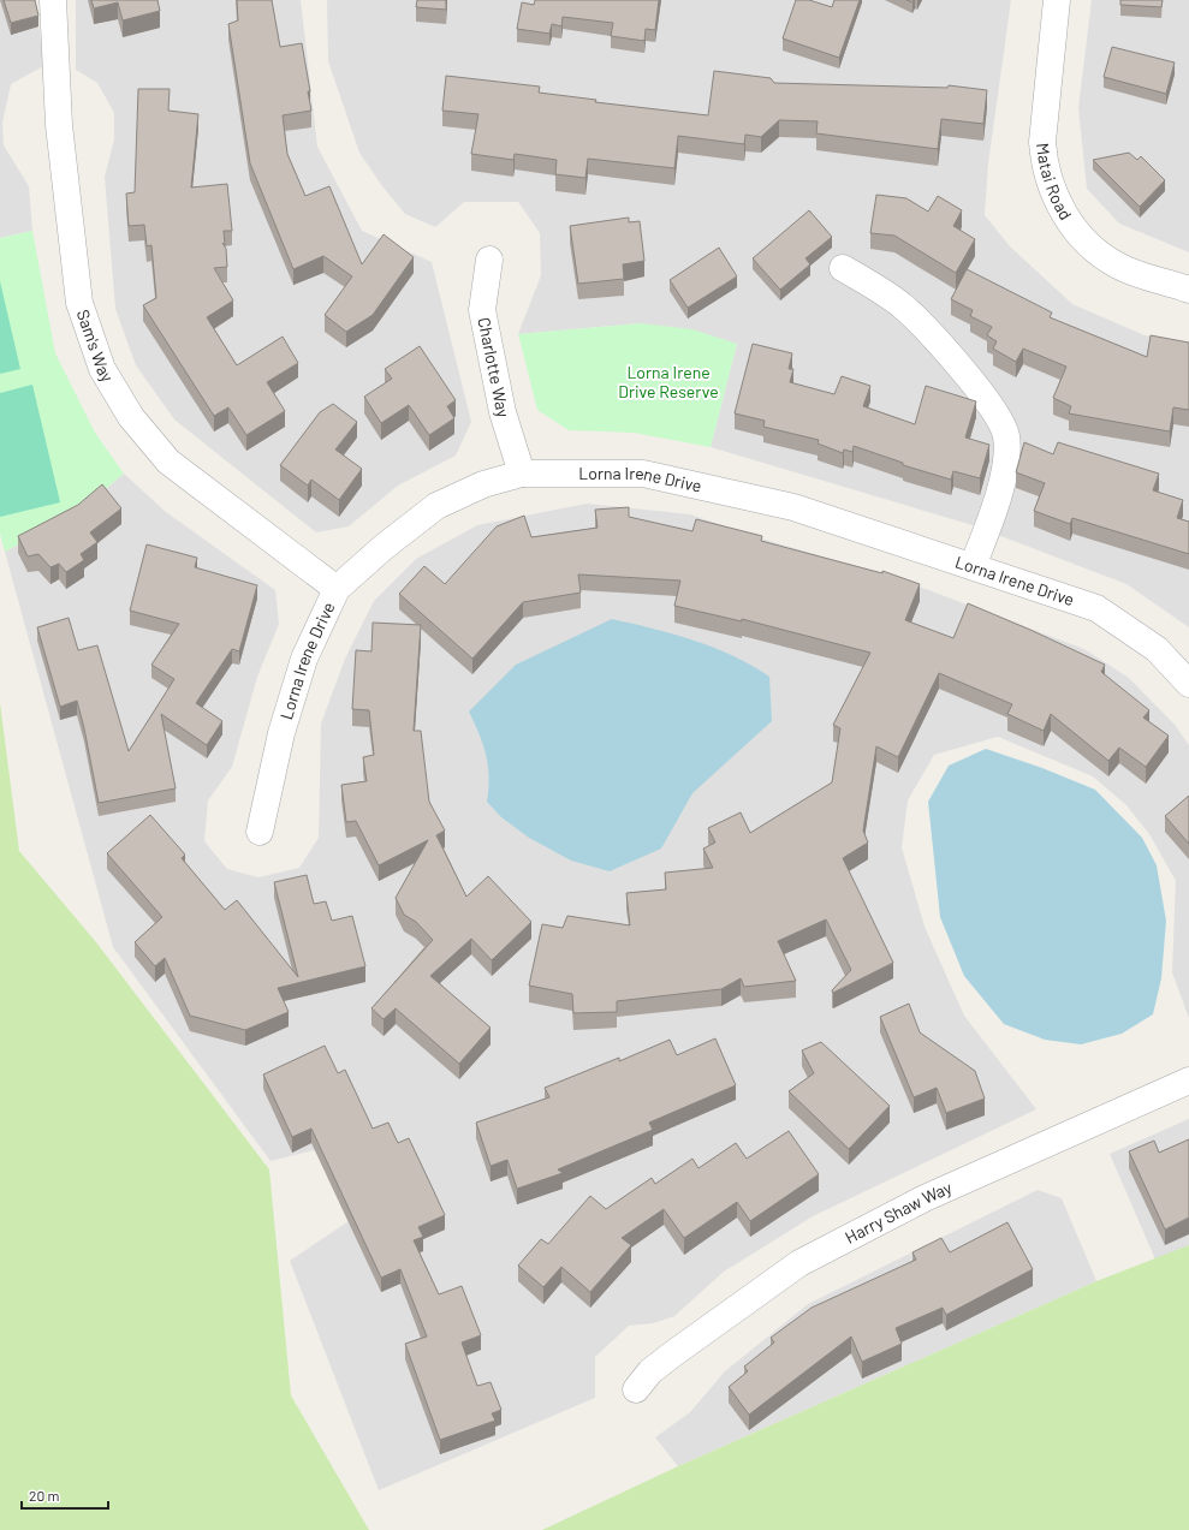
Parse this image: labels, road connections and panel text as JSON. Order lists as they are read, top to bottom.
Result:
{
  "streets": {
    "street": [
      "Matai Road",
      "Sam's Way",
      "Charlotte Way",
      "Lorna Irene Drive",
      "Harry Shaw Way"
    ]
  },
  "crossings": [
    ["Sam's Way", "Lorna Irene Drive"],
    ["Charlotte Way", "Lorna Irene Drive"]
  ],
  "parks": ["Lorna Irene Drive Reserve"],
  "scale_bar": "20 m"
}
